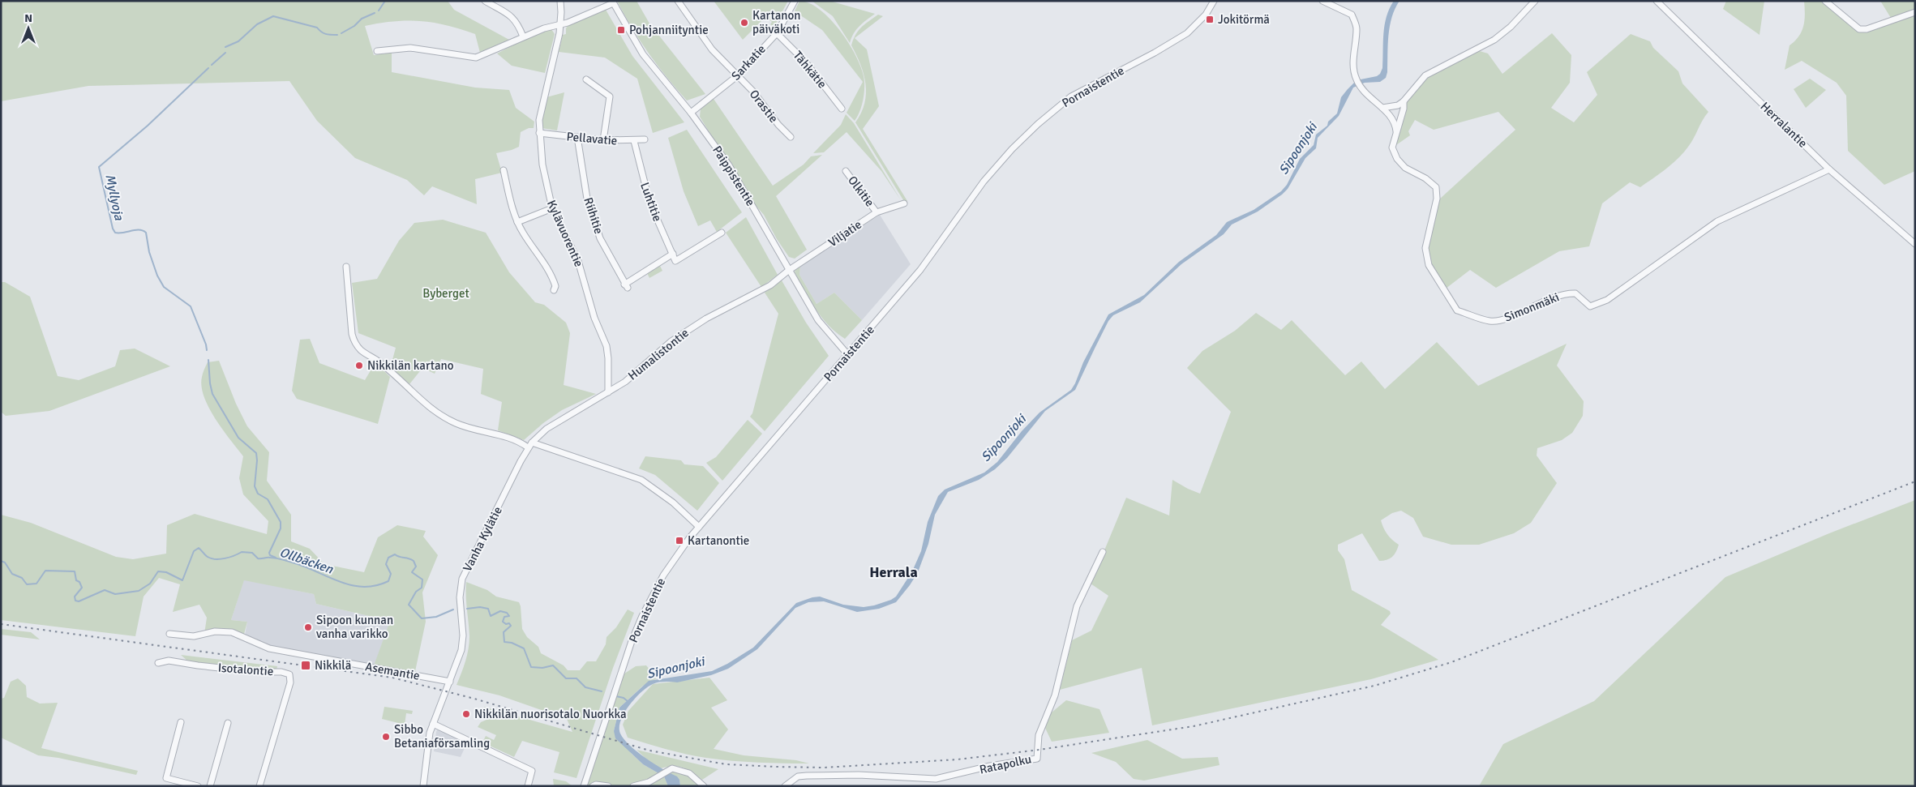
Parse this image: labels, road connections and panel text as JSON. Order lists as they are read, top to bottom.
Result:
{
  "streets": {
    "street": [
      "Sarkatie",
      "Tähkätie",
      "Pornaistentie",
      "Orastie",
      "Herralantie",
      "Pellavatie",
      "Paippistentie",
      "Olkitie",
      "Luhtitie",
      "Riihitie",
      "Kylävuorentie",
      "Viljatie",
      "Simonmäki",
      "Humalistontie",
      "Vanha Kylätie",
      "Isotalontie",
      "Asemantie",
      "Ratapolku"
    ]
  },
  "crossings": [
    ["Sarkatie", "Tähkätie"],
    ["Sarkatie", "Orastie"],
    ["Sarkatie", "Paippistentie"],
    ["Pornaistentie", "Paippistentie"],
    ["Herralantie", "Simonmäki"],
    ["Pellavatie", "Luhtitie"],
    ["Pellavatie", "Riihitie"],
    ["Pellavatie", "Kylävuorentie"],
    ["Paippistentie", "Viljatie"],
    ["Paippistentie", "Humalistontie"],
    ["Olkitie", "Viljatie"],
    ["Luhtitie", "Riihitie"],
    ["Kylävuorentie", "Humalistontie"],
    ["Viljatie", "Humalistontie"],
    ["Humalistontie", "Vanha Kylätie"],
    ["Vanha Kylätie", "Asemantie"]
  ],
  "districts": ["Herrala"],
  "water": ["Sipoonjoki", "Myllyoja", "Ollbäcken"],
  "parks": ["Byberget"],
  "places": {
    "transit": [
      "Jokitörmä",
      "Pohjanniityntie",
      "Kartanontie",
      "Nikkilä"
    ],
    "other": [
      "Kartanon päiväkoti",
      "Nikkilän kartano",
      "Sipoon kunnan vanha varikko",
      "Nikkilän nuorisotalo Nuorkka",
      "Sibbo Betaniaförsamling"
    ]
  },
  "north": "top"
}
